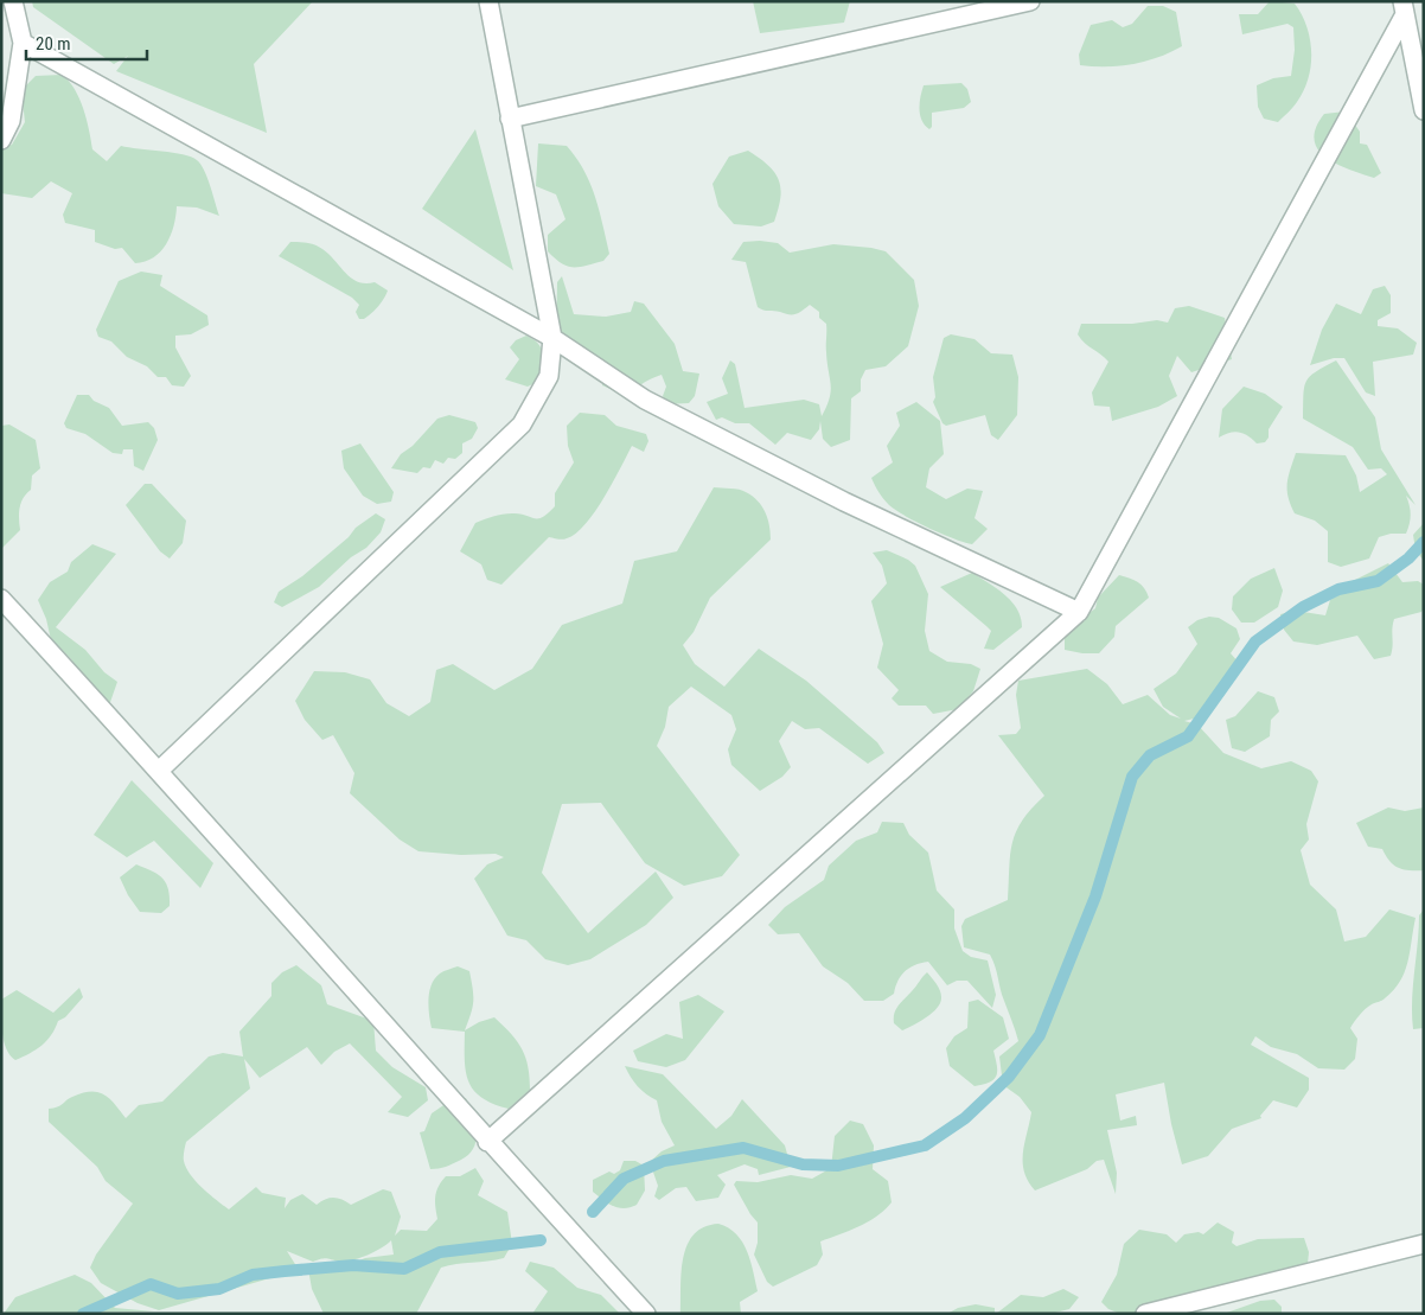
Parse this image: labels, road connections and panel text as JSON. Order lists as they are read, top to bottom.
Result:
{
  "scale_bar": "20 m"
}
